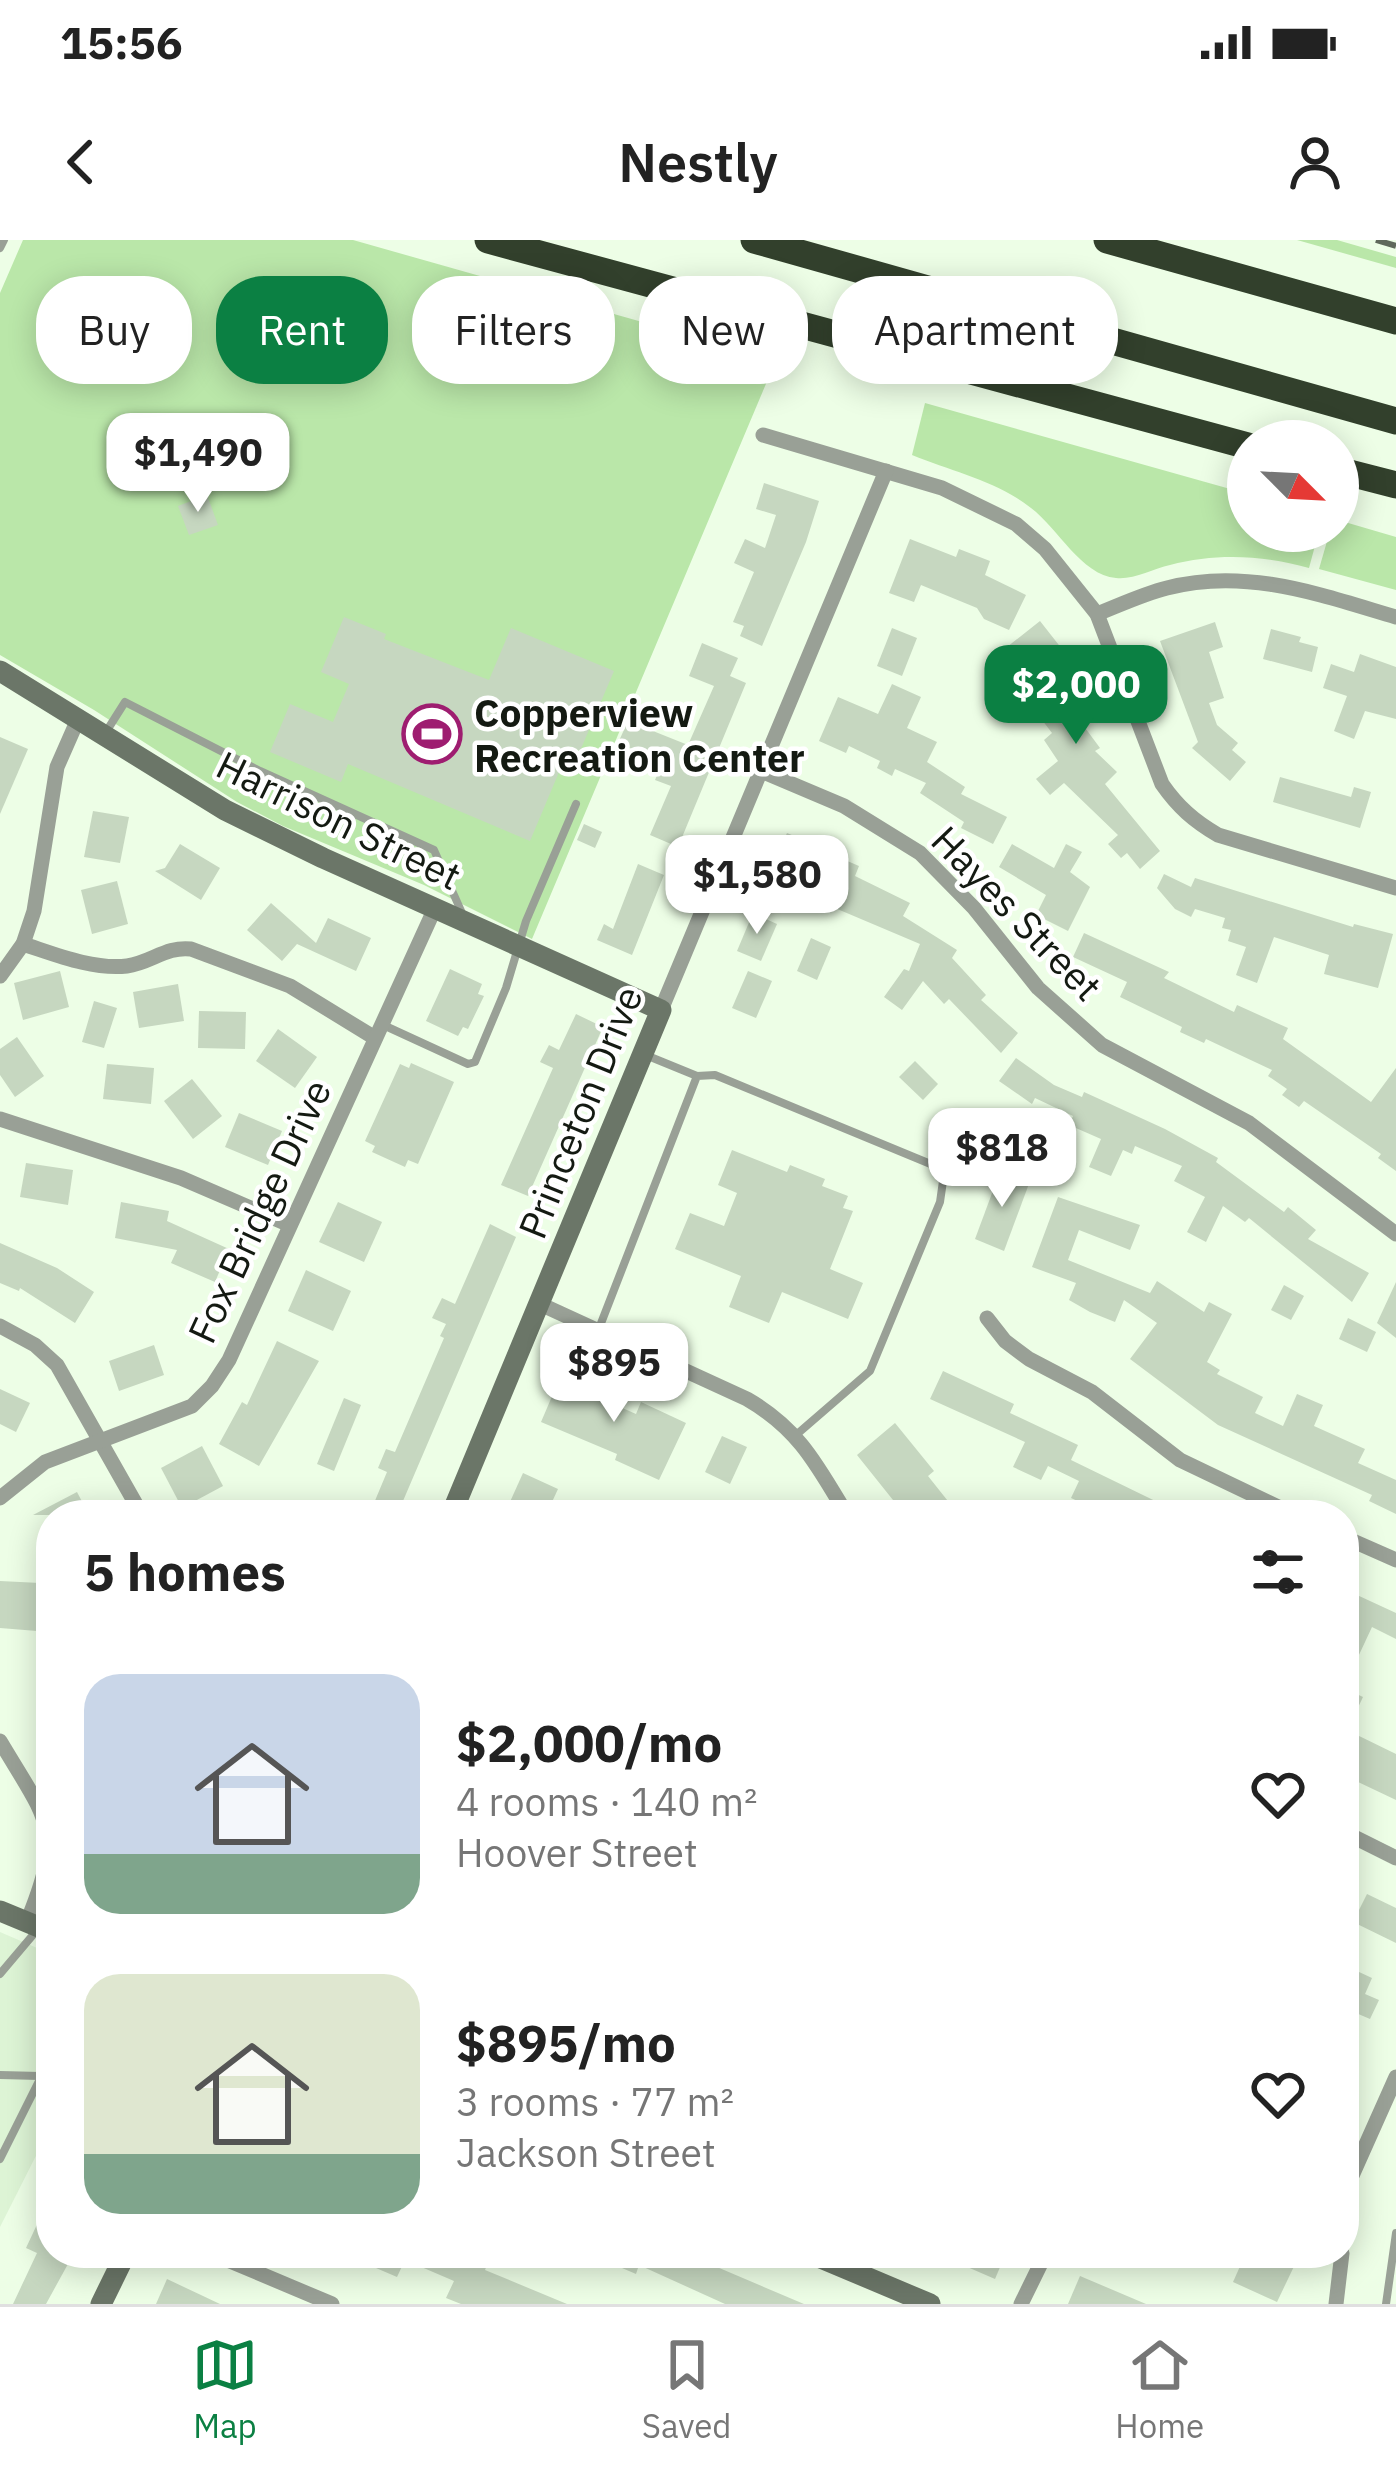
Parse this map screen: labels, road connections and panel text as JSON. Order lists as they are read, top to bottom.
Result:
{
  "streets": {
    "street": [
      "Harrison Street",
      "Hayes Street",
      "Princeton Drive",
      "Fox Bridge Drive"
    ]
  },
  "crossings": [
    ["Harrison Street", "Princeton Drive"],
    ["Harrison Street", "Fox Bridge Drive"],
    ["Hayes Street", "Princeton Drive"]
  ],
  "places": {
    "sports": ["Copperview Recreation Center"]
  },
  "north": "bottom right",
  "page": {
    "status": "15:56",
    "header": "Nestly",
    "chip": [
      "Buy",
      "Rent",
      "Filters",
      "New",
      "Apartment"
    ],
    "price": [
      "$1,490",
      "$2,000",
      "$1,580",
      "$818",
      "$895"
    ],
    "heading": "5 homes",
    "list": [
      {
        "name": "$2,000/mo",
        "note": "4 rooms · 140 m² · Hoover Street"
      },
      {
        "name": "$895/mo",
        "note": "3 rooms · 77 m² · Jackson Street"
      }
    ],
    "tabs": ["Map", "Saved", "Home"]
  }
}
